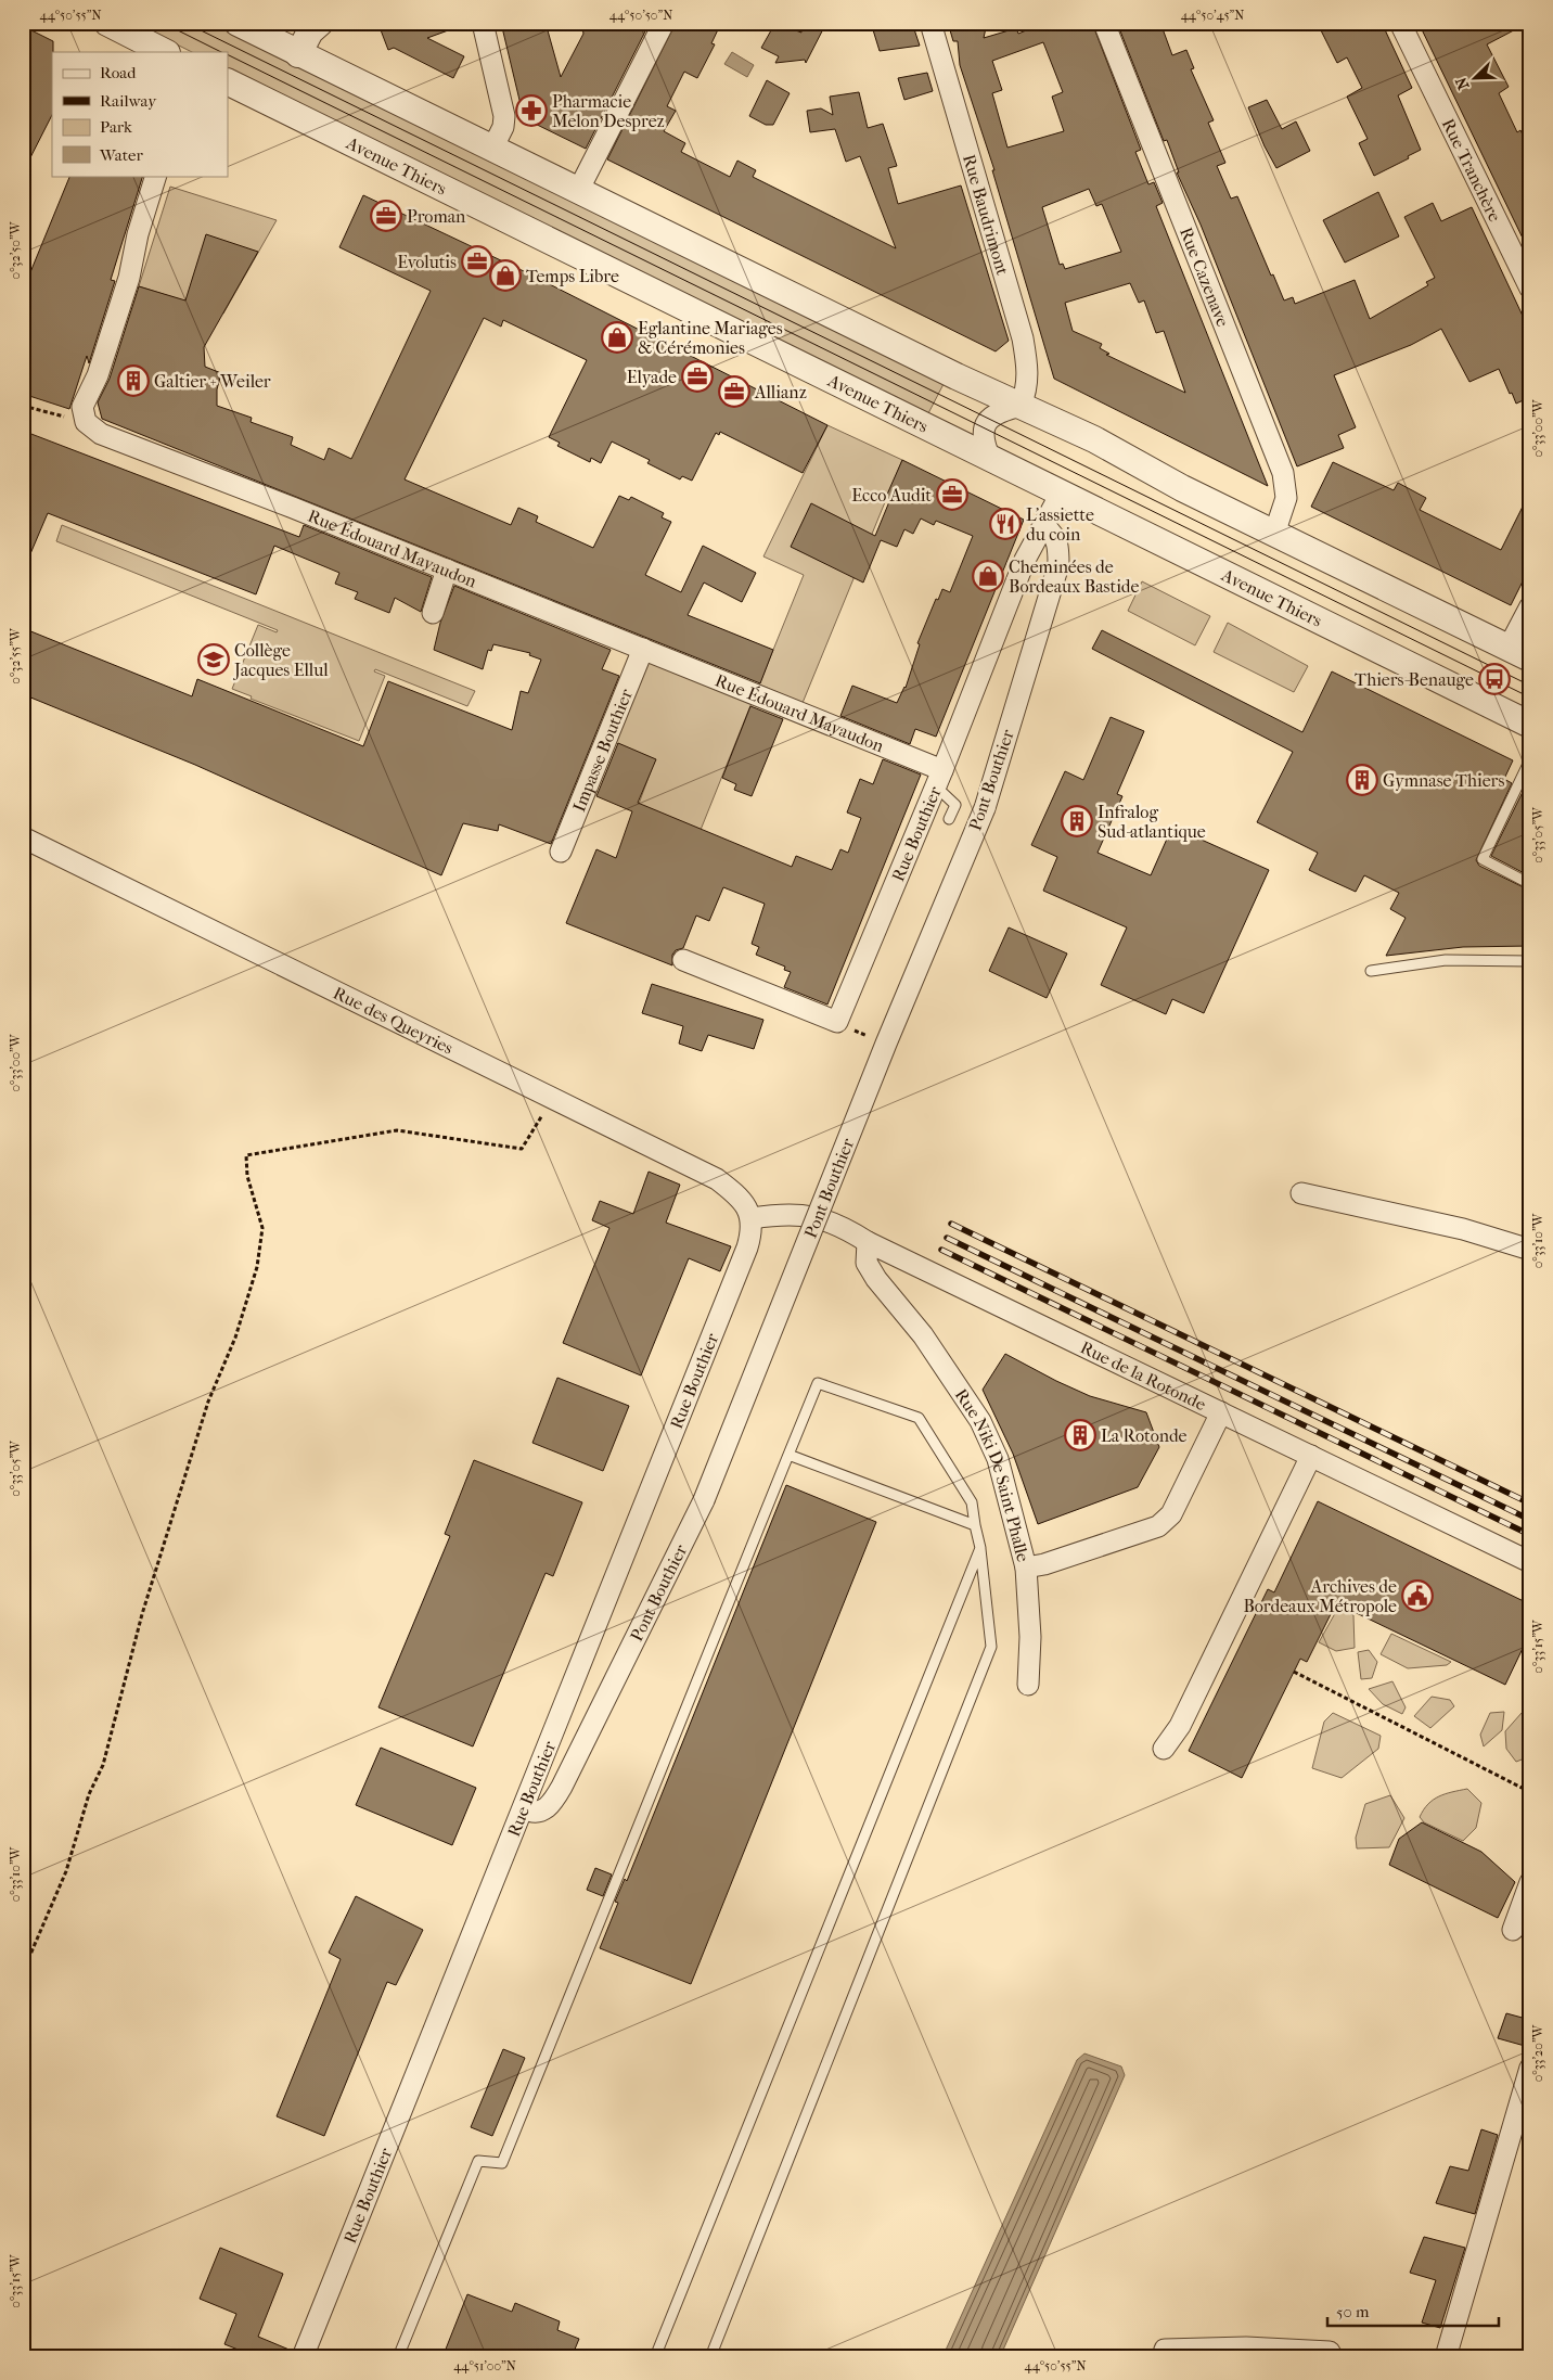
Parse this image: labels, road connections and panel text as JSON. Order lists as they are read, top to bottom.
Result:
{
  "streets": {
    "street": [
      "Avenue Thiers",
      "Rue Tranchère",
      "Rue Baudrimont",
      "Rue Cazenave",
      "Rue Édouard Mayaudon",
      "Impasse Bouthier",
      "Pont Bouthier",
      "Rue Bouthier",
      "Rue des Queyries",
      "Rue de la Rotonde",
      "Rue Niki De Saint Phalle"
    ]
  },
  "crossings": [
    ["Avenue Thiers", "Rue Bouthier"],
    ["Rue Édouard Mayaudon", "Impasse Bouthier"],
    ["Rue Édouard Mayaudon", "Rue Bouthier"],
    ["Pont Bouthier", "Rue Bouthier"],
    ["Rue Bouthier", "Rue des Queyries"],
    ["Rue Bouthier", "Rue de la Rotonde"],
    ["Rue des Queyries", "Rue de la Rotonde"],
    ["Rue de la Rotonde", "Rue Niki De Saint Phalle"]
  ],
  "places": {
    "pharmacy": ["Pharmacie Melon Desprez"],
    "office": [
      "Proman",
      "Evolutis",
      "Elyade",
      "Allianz",
      "Ecco Audit"
    ],
    "shop": ["Temps Libre", "Eglantine Mariages & Cérémonies", "Cheminées de Bordeaux Bastide"],
    "building": [
      "Galtier + Weiler",
      "Gymnase Thiers",
      "Infralog Sud-atlantique",
      "La Rotonde"
    ],
    "restaurant": ["L'assiette du coin"],
    "school or university": ["Collège Jacques Ellul"],
    "bus stop": ["Thiers-Benauge"],
    "public building": ["Archives de Bordeaux Métropole"]
  },
  "legend": [
    "Road",
    "Railway",
    "Park",
    "Water"
  ],
  "scale_bar": "50 m",
  "north": "bottom left",
  "coordinates": [
    "44°50'55\"N",
    "44°50'50\"N",
    "44°50'45\"N",
    "0°32'50\"W",
    "0°33'00\"W",
    "0°32'55\"W",
    "0°33'05\"W",
    "0°33'10\"W",
    "0°33'15\"W",
    "0°33'20\"W",
    "44°51'00\"N"
  ]
}
